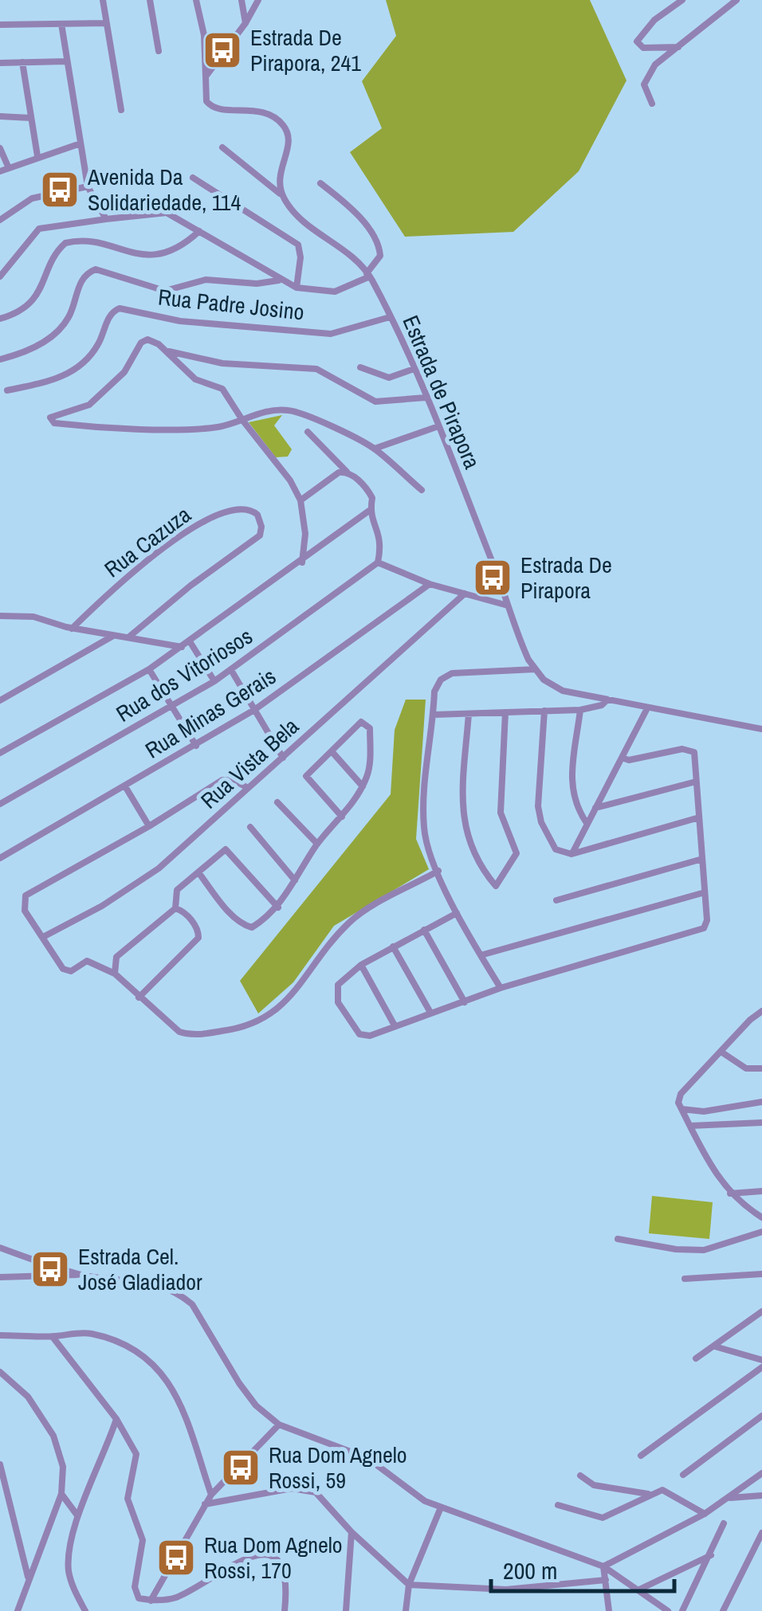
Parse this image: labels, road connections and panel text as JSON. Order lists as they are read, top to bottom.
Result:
{
  "streets": {
    "street": [
      "Rua Padre Josino",
      "Estrada de Pirapora",
      "Rua Cazuza",
      "Rua dos Vitoriosos",
      "Rua Minas Gerais",
      "Rua Vista Bela"
    ]
  },
  "crossings": [
    ["Rua Padre Josino", "Estrada de Pirapora"]
  ],
  "places": {
    "bus stop": [
      "Estrada De Pirapora, 241",
      "Avenida Da Solidariedade, 114",
      "Estrada De Pirapora",
      "Estrada Cel. José Gladiador",
      "Rua Dom Agnelo Rossi, 59",
      "Rua Dom Agnelo Rossi, 170"
    ]
  },
  "scale_bar": "200 m"
}
